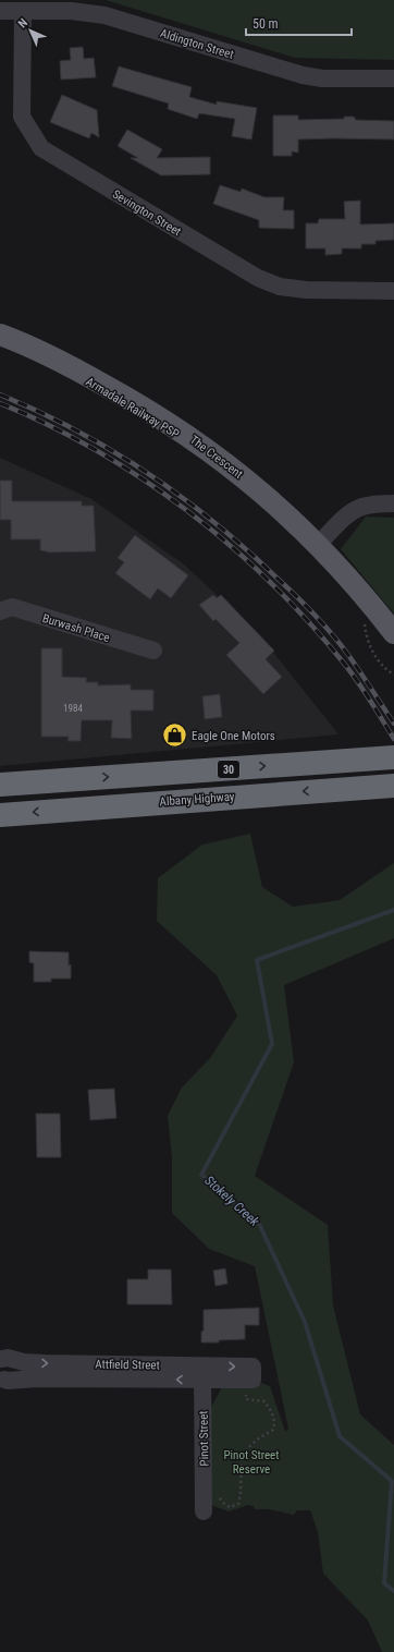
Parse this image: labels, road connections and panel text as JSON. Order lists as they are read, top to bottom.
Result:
{
  "streets": {
    "highway": ["30", "Albany Highway"],
    "main road": ["The Crescent"],
    "street": [
      "Aldington Street",
      "Sevington Street",
      "Burwash Place",
      "Attfield Street",
      "Pinot Street"
    ]
  },
  "crossings": [
    ["Aldington Street", "Sevington Street"],
    ["Attfield Street", "Pinot Street"]
  ],
  "water": ["Stokely Creek"],
  "parks": ["Pinot Street Reserve"],
  "places": {
    "shop": ["Eagle One Motors"]
  },
  "house_numbers": ["1984"],
  "scale_bar": "50 m",
  "north": "top left"
}
